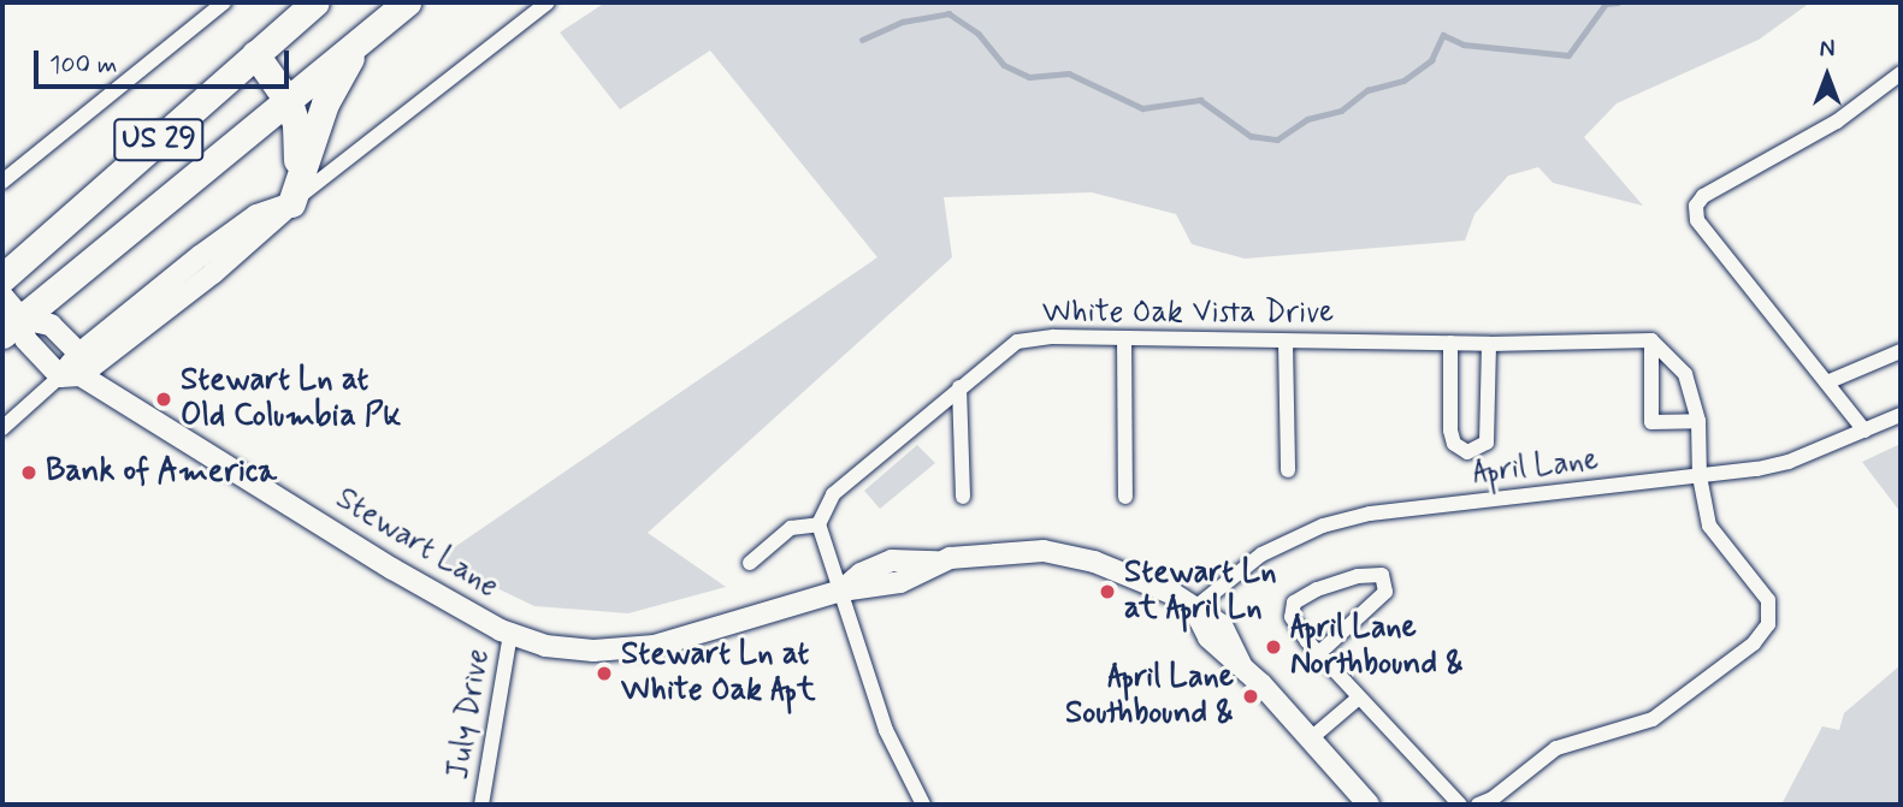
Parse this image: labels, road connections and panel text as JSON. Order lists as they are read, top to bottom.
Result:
{
  "streets": {
    "highway": ["US 29"],
    "street": [
      "White Oak Vista Drive",
      "April Lane",
      "Stewart Lane",
      "July Drive"
    ]
  },
  "crossings": [
    ["US 29", "Stewart Lane"],
    ["April Lane", "Stewart Lane"],
    ["Stewart Lane", "July Drive"]
  ],
  "places": [
    "Stewart Ln at Old Columbia Pk",
    "Bank of America",
    "Stewart Ln at April Ln",
    "April Lane Northbound &",
    "Stewart Ln at White Oak Apt",
    "April Lane Southbound &"
  ],
  "scale_bar": "100 m",
  "north": "top"
}
